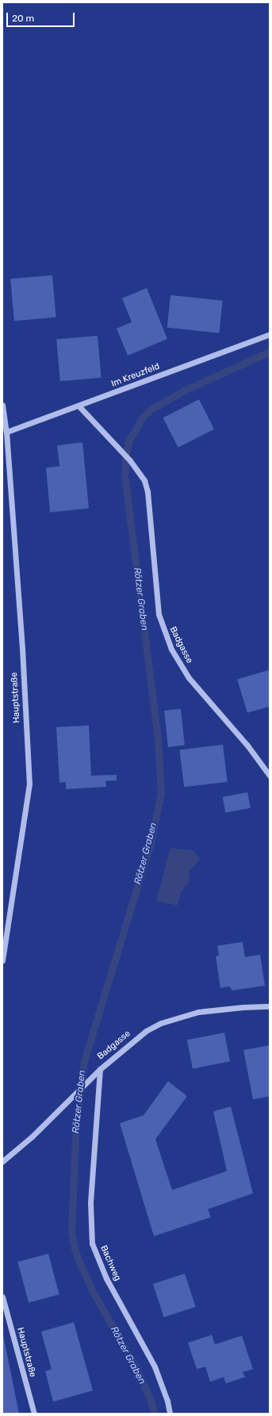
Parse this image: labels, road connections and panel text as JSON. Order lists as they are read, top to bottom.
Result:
{
  "streets": {
    "street": [
      "Im Kreuzfeld",
      "Badgasse",
      "Hauptstraße",
      "Bachweg"
    ]
  },
  "crossings": [
    ["Im Kreuzfeld", "Badgasse"],
    ["Im Kreuzfeld", "Hauptstraße"],
    ["Badgasse", "Bachweg"]
  ],
  "water": ["Rötzer Graben"],
  "scale_bar": "20 m"
}
